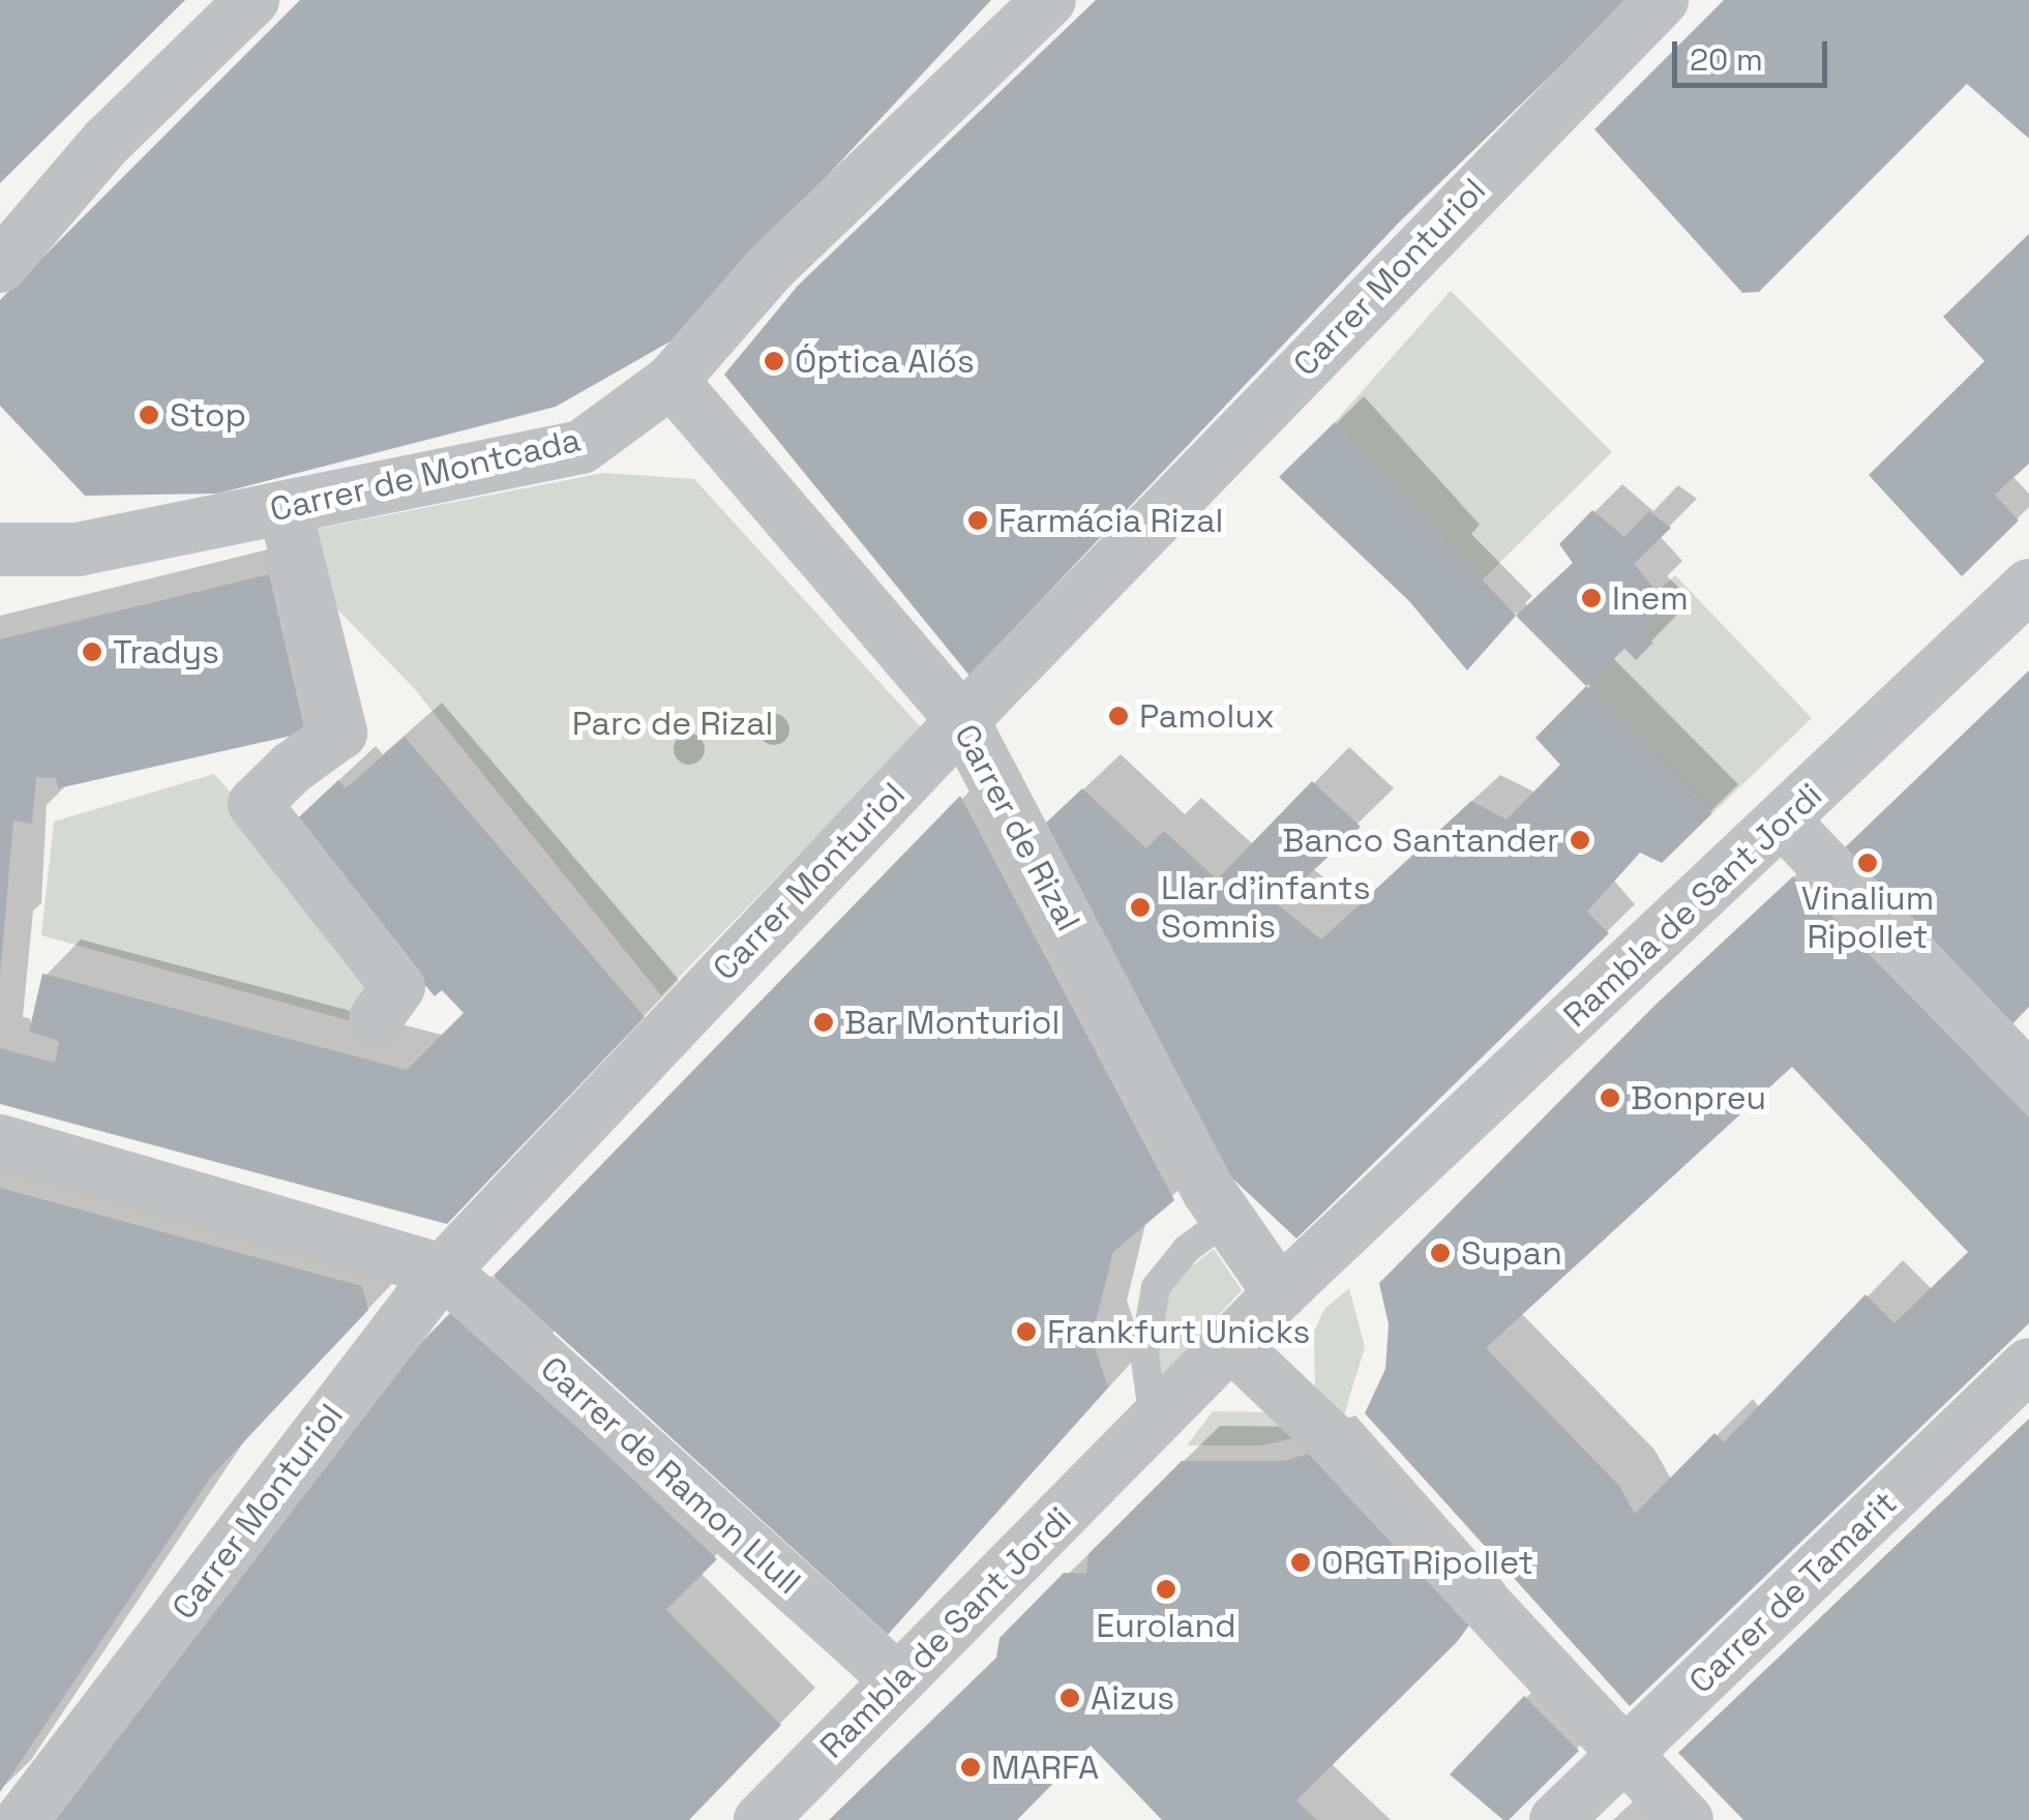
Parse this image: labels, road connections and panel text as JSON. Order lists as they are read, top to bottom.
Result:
{
  "streets": {
    "street": [
      "Carrer Monturiol",
      "Carrer de Montcada",
      "Carrer de Rizal",
      "Rambla de Sant Jordi",
      "Carrer de Ramon Llull",
      "Carrer de Tamarit"
    ]
  },
  "crossings": [
    ["Carrer Monturiol", "Carrer de Rizal"],
    ["Carrer Monturiol", "Carrer de Ramon Llull"],
    ["Carrer de Montcada", "Carrer de Rizal"],
    ["Carrer de Rizal", "Rambla de Sant Jordi"],
    ["Rambla de Sant Jordi", "Carrer de Ramon Llull"]
  ],
  "parks": ["Parc de Rizal"],
  "places": [
    "Óptica Alós",
    "Stop",
    "Farmácia Rizal",
    "Inem",
    "Tradys",
    "Pamolux",
    "Banco Santander",
    "Vinalium Ripollet",
    "Llar d'infants Somnis",
    "Bar Monturiol",
    "Bonpreu",
    "Supan",
    "Frankfurt Unicks",
    "ORGT Ripollet",
    "Euroland",
    "Aizus",
    "MARFA"
  ],
  "scale_bar": "20 m"
}
